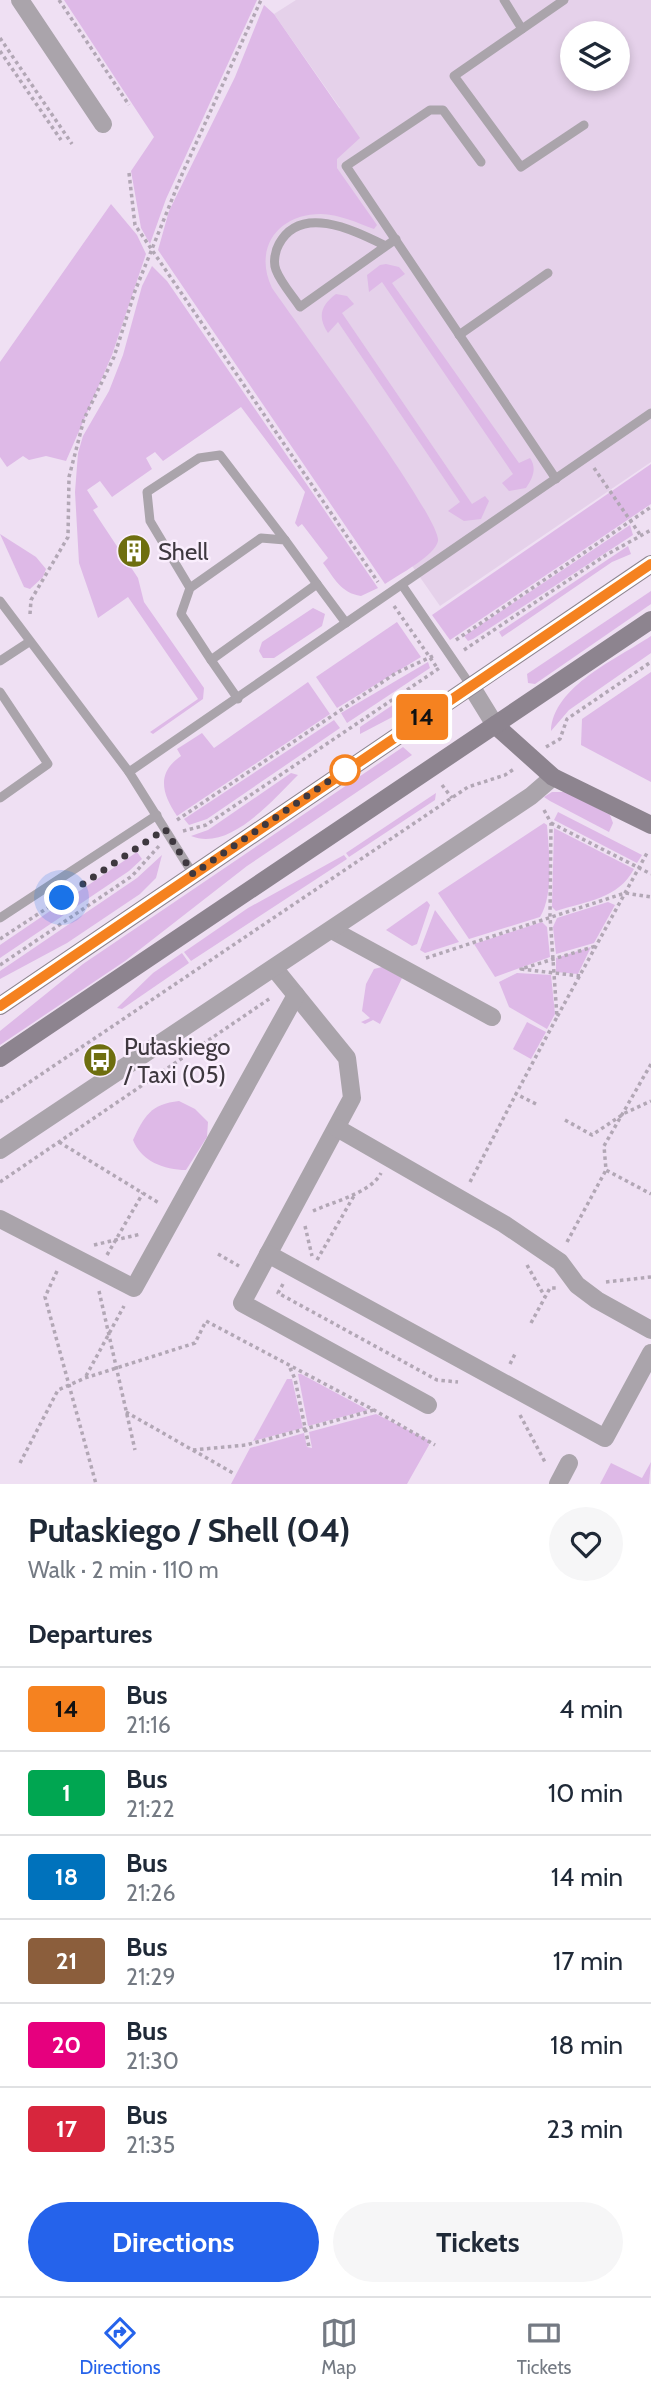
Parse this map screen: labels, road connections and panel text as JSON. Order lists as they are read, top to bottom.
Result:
{
  "places": {
    "building": ["Shell"],
    "bus stop": ["Pułaskiego / Taxi (05)"]
  },
  "lines": ["bus line 14"],
  "page": {
    "on_map": "14",
    "heading": [
      ["Pułaskiego / Shell (04)", "Walk · 2 min · 110 m"],
      "Departures"
    ],
    "list": [
      {
        "mark": "14",
        "name": "Bus",
        "note": "21:16",
        "value": "4 min"
      },
      {
        "mark": "1",
        "name": "Bus",
        "note": "21:22",
        "value": "10 min"
      },
      {
        "mark": "18",
        "name": "Bus",
        "note": "21:26",
        "value": "14 min"
      },
      {
        "mark": "21",
        "name": "Bus",
        "note": "21:29",
        "value": "17 min"
      },
      {
        "mark": "20",
        "name": "Bus",
        "note": "21:30",
        "value": "18 min"
      },
      {
        "mark": "17",
        "name": "Bus",
        "note": "21:35",
        "value": "23 min"
      }
    ],
    "buttons": ["Directions", "Tickets"],
    "tabs": ["Directions", "Map", "Tickets"]
  }
}
